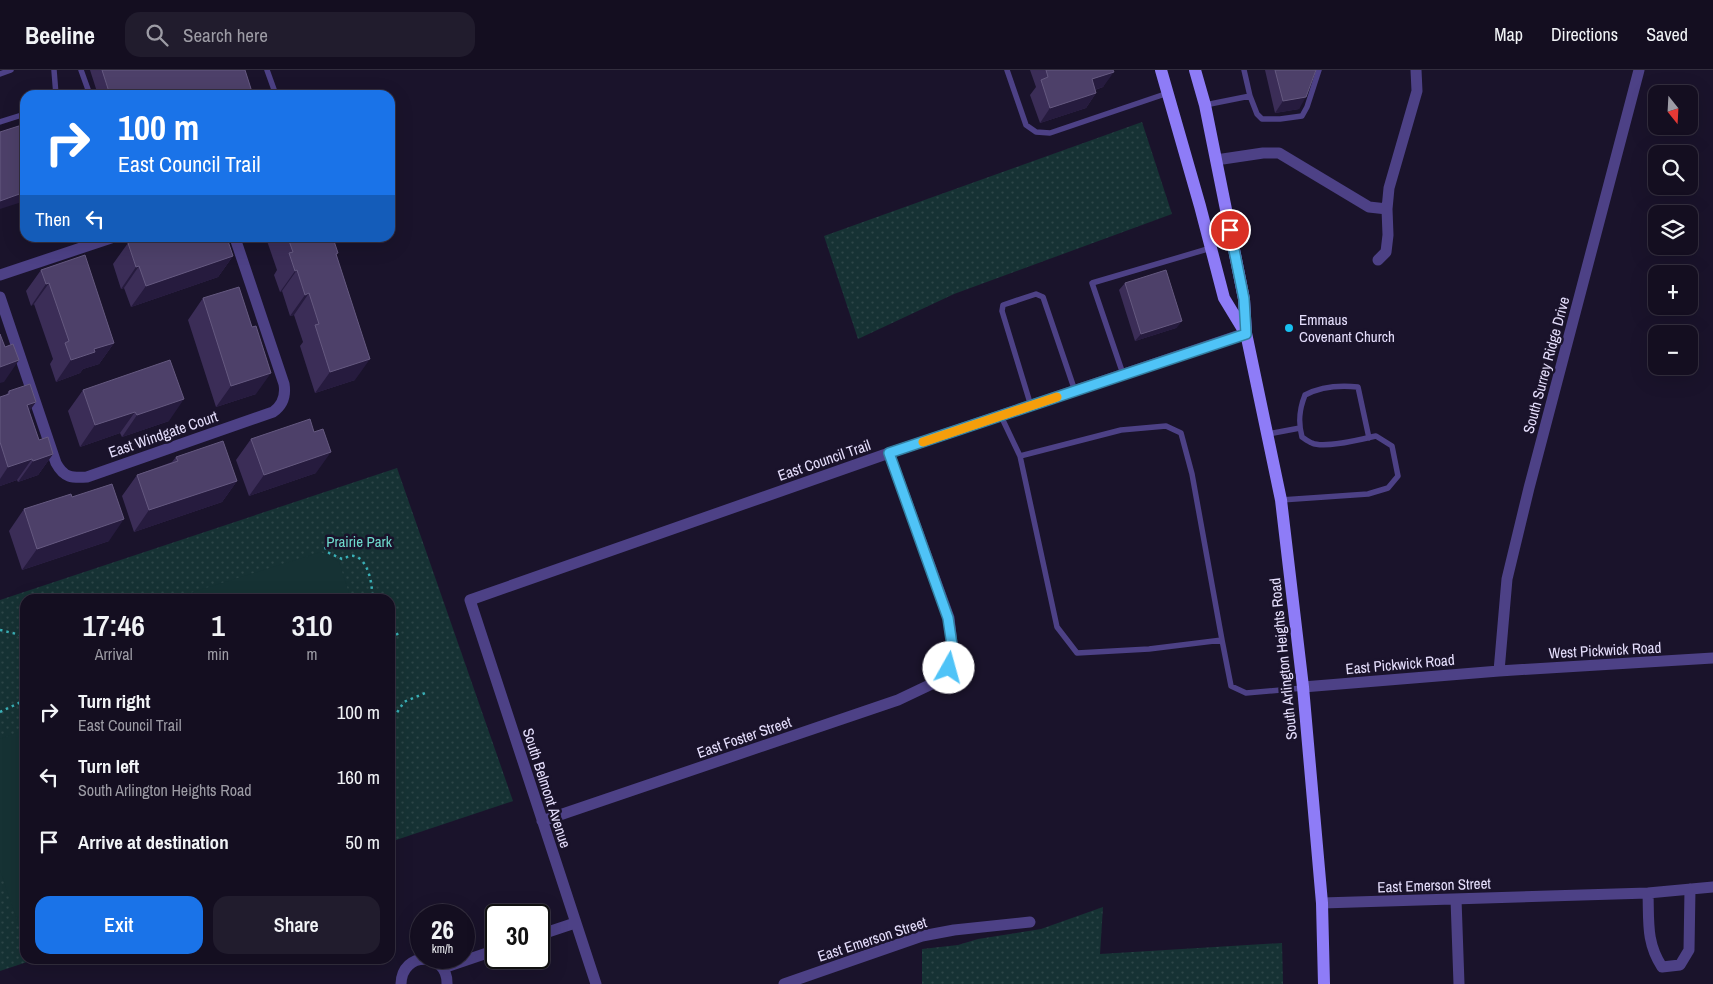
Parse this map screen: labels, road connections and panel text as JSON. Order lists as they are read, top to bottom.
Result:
{
  "streets": {
    "main road": ["South Arlington Heights Road"],
    "street": [
      "South Surrey Ridge Drive",
      "East Windgate Court",
      "East Council Trail",
      "West Pickwick Road",
      "East Pickwick Road",
      "East Foster Street",
      "South Belmont Avenue",
      "East Emerson Street"
    ]
  },
  "crossings": [
    ["South Surrey Ridge Drive", "West Pickwick Road"],
    ["South Surrey Ridge Drive", "East Pickwick Road"],
    ["East Council Trail", "South Arlington Heights Road"],
    ["East Council Trail", "East Foster Street"],
    ["East Council Trail", "South Belmont Avenue"],
    ["West Pickwick Road", "East Pickwick Road"],
    ["South Arlington Heights Road", "East Pickwick Road"],
    ["South Arlington Heights Road", "East Emerson Street"],
    ["East Foster Street", "South Belmont Avenue"]
  ],
  "parks": ["Prairie Park"],
  "places": ["Emmaus Covenant Church"],
  "north": "bottom",
  "page": {
    "header": "Beeline",
    "search": "Search here",
    "nav": ["Map", "Directions", "Saved"],
    "map_buttons": ["+", "−"],
    "turn": ["100 m", "East Council Trail"],
    "then": "Then",
    "eta": [
      "17:46",
      "Arrival",
      "1",
      "min",
      "310",
      "m"
    ],
    "list": [
      {
        "name": "Turn right",
        "note": "East Council Trail",
        "value": "100 m"
      },
      {
        "name": "Turn left",
        "note": "South Arlington Heights Road",
        "value": "160 m"
      },
      {
        "name": "Arrive at destination",
        "value": "50 m"
      }
    ],
    "buttons": ["Exit", "Share"],
    "speed": "26 km/h",
    "limit": "30"
  }
}
